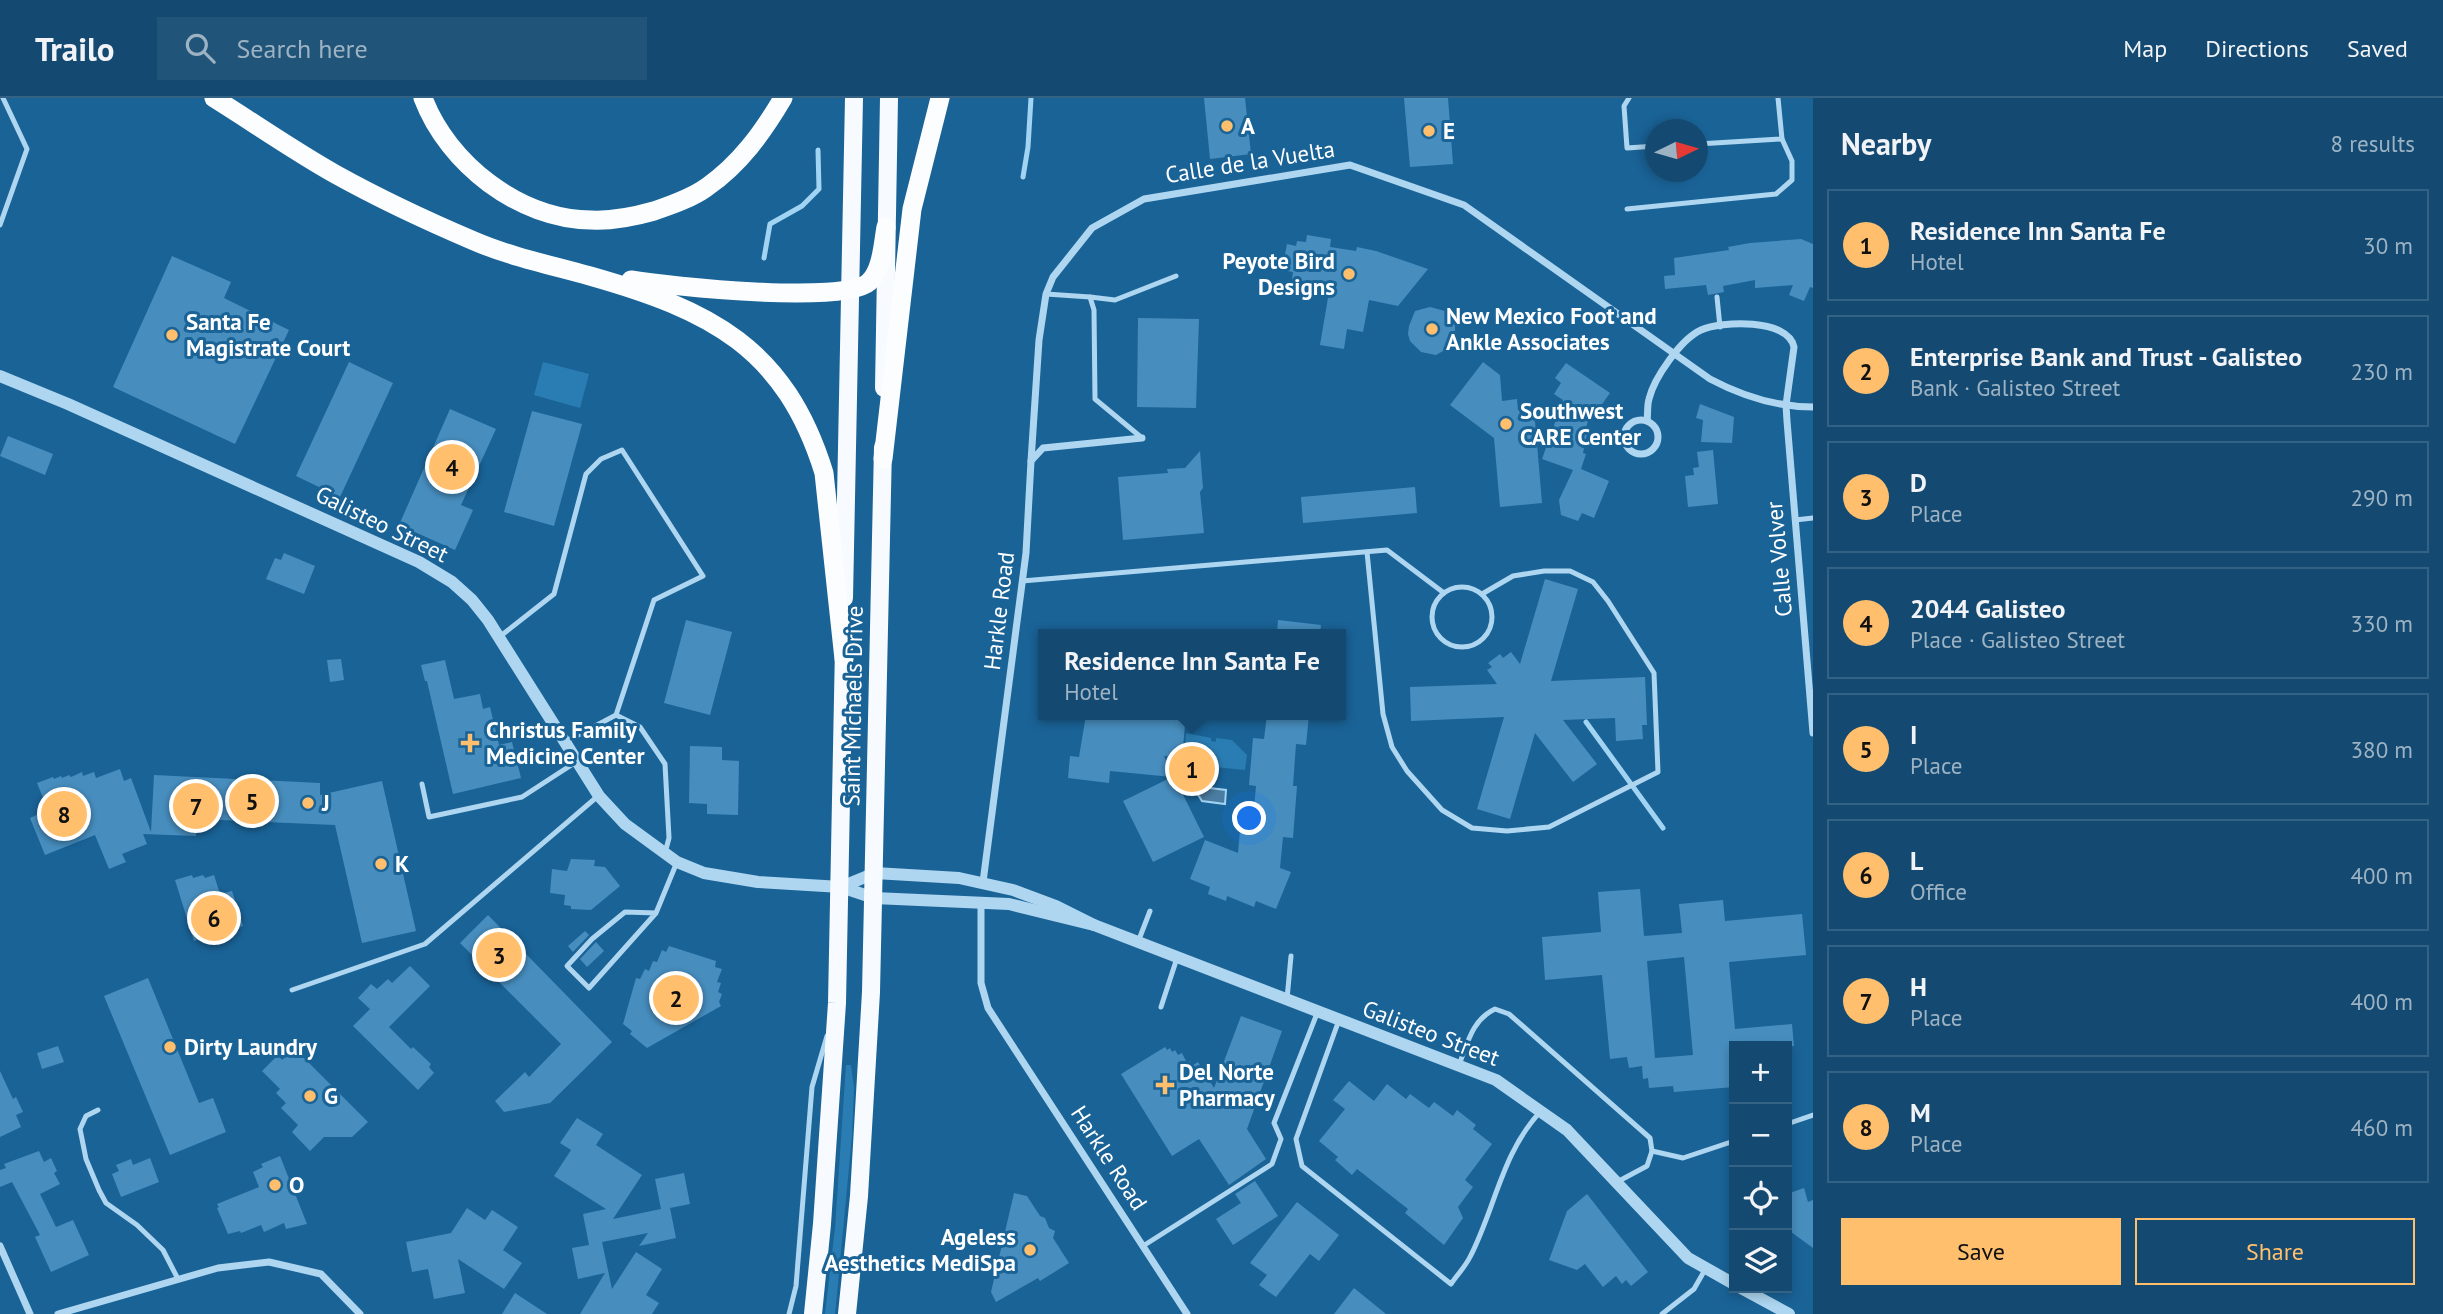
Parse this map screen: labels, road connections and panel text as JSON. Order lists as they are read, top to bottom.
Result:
{
  "streets": {
    "main road": ["Saint Michaels Drive"],
    "street": [
      "Calle de la Vuelta",
      "Galisteo Street",
      "Calle Volver",
      "Harkle Road"
    ]
  },
  "crossings": [
    ["Calle de la Vuelta", "Calle Volver"],
    ["Calle de la Vuelta", "Harkle Road"],
    ["Galisteo Street", "Harkle Road"],
    ["Galisteo Street", "Saint Michaels Drive"]
  ],
  "places": {
    "other": [
      "A",
      "E",
      "Peyote Bird Designs",
      "New Mexico Foot and Ankle Associates",
      "Santa Fe Magistrate Court",
      "Southwest CARE Center",
      "J",
      "K",
      "Dirty Laundry",
      "G",
      "O",
      "Ageless Aesthetics MediSpa"
    ],
    "health": ["Christus Family Medicine Center", "Del Norte Pharmacy"]
  },
  "north": "right",
  "page": {
    "header": "Trailo",
    "search": "Search here",
    "nav": ["Map", "Directions", "Saved"],
    "heading": ["Nearby", "8 results"],
    "list": [
      {
        "mark": "1",
        "name": "Residence Inn Santa Fe",
        "note": "Hotel",
        "value": "30 m"
      },
      {
        "mark": "2",
        "name": "Enterprise Bank and Trust - Galisteo",
        "note": "Bank · Galisteo Street",
        "value": "230 m"
      },
      {
        "mark": "3",
        "name": "D",
        "note": "Place",
        "value": "290 m"
      },
      {
        "mark": "4",
        "name": "2044 Galisteo",
        "note": "Place · Galisteo Street",
        "value": "330 m"
      },
      {
        "mark": "5",
        "name": "I",
        "note": "Place",
        "value": "380 m"
      },
      {
        "mark": "6",
        "name": "L",
        "note": "Office",
        "value": "400 m"
      },
      {
        "mark": "7",
        "name": "H",
        "note": "Place",
        "value": "400 m"
      },
      {
        "mark": "8",
        "name": "M",
        "note": "Place",
        "value": "460 m"
      }
    ],
    "pins": [
      "4",
      "1",
      "5",
      "7",
      "8",
      "6",
      "3",
      "2"
    ],
    "popup": ["Residence Inn Santa Fe", "Hotel"],
    "map_buttons": ["+", "−"],
    "buttons": ["Save", "Share"]
  }
}
